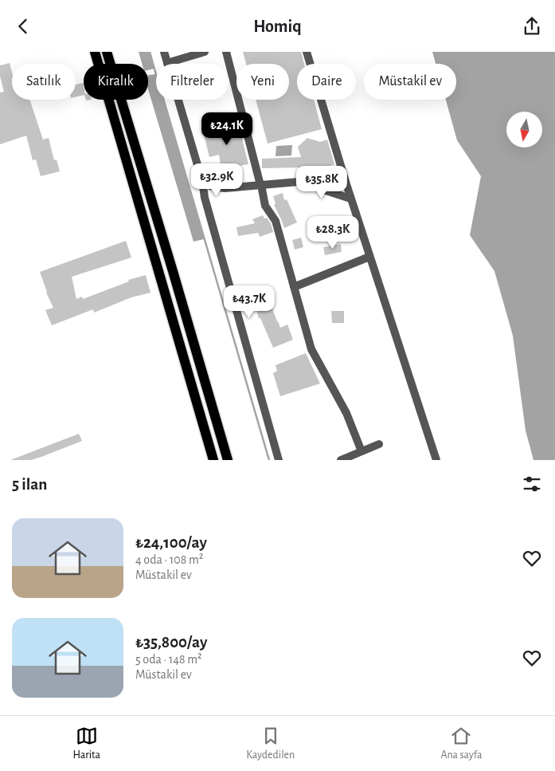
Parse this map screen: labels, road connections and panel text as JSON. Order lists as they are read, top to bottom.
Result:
{
  "north": "bottom",
  "page": {
    "header": "Homiq",
    "chip": [
      "Satılık",
      "Kiralık",
      "Filtreler",
      "Yeni",
      "Daire",
      "Müstakil ev"
    ],
    "price": [
      "₺24.1K",
      "₺32.9K",
      "₺35.8K",
      "₺28.3K",
      "₺43.7K"
    ],
    "heading": "5 ilan",
    "list": [
      {
        "name": "₺24,100/ay",
        "note": "4 oda · 108 m² · Müstakil ev"
      },
      {
        "name": "₺35,800/ay",
        "note": "5 oda · 148 m² · Müstakil ev"
      }
    ],
    "tabs": ["Harita", "Kaydedilen", "Ana sayfa"]
  }
}
